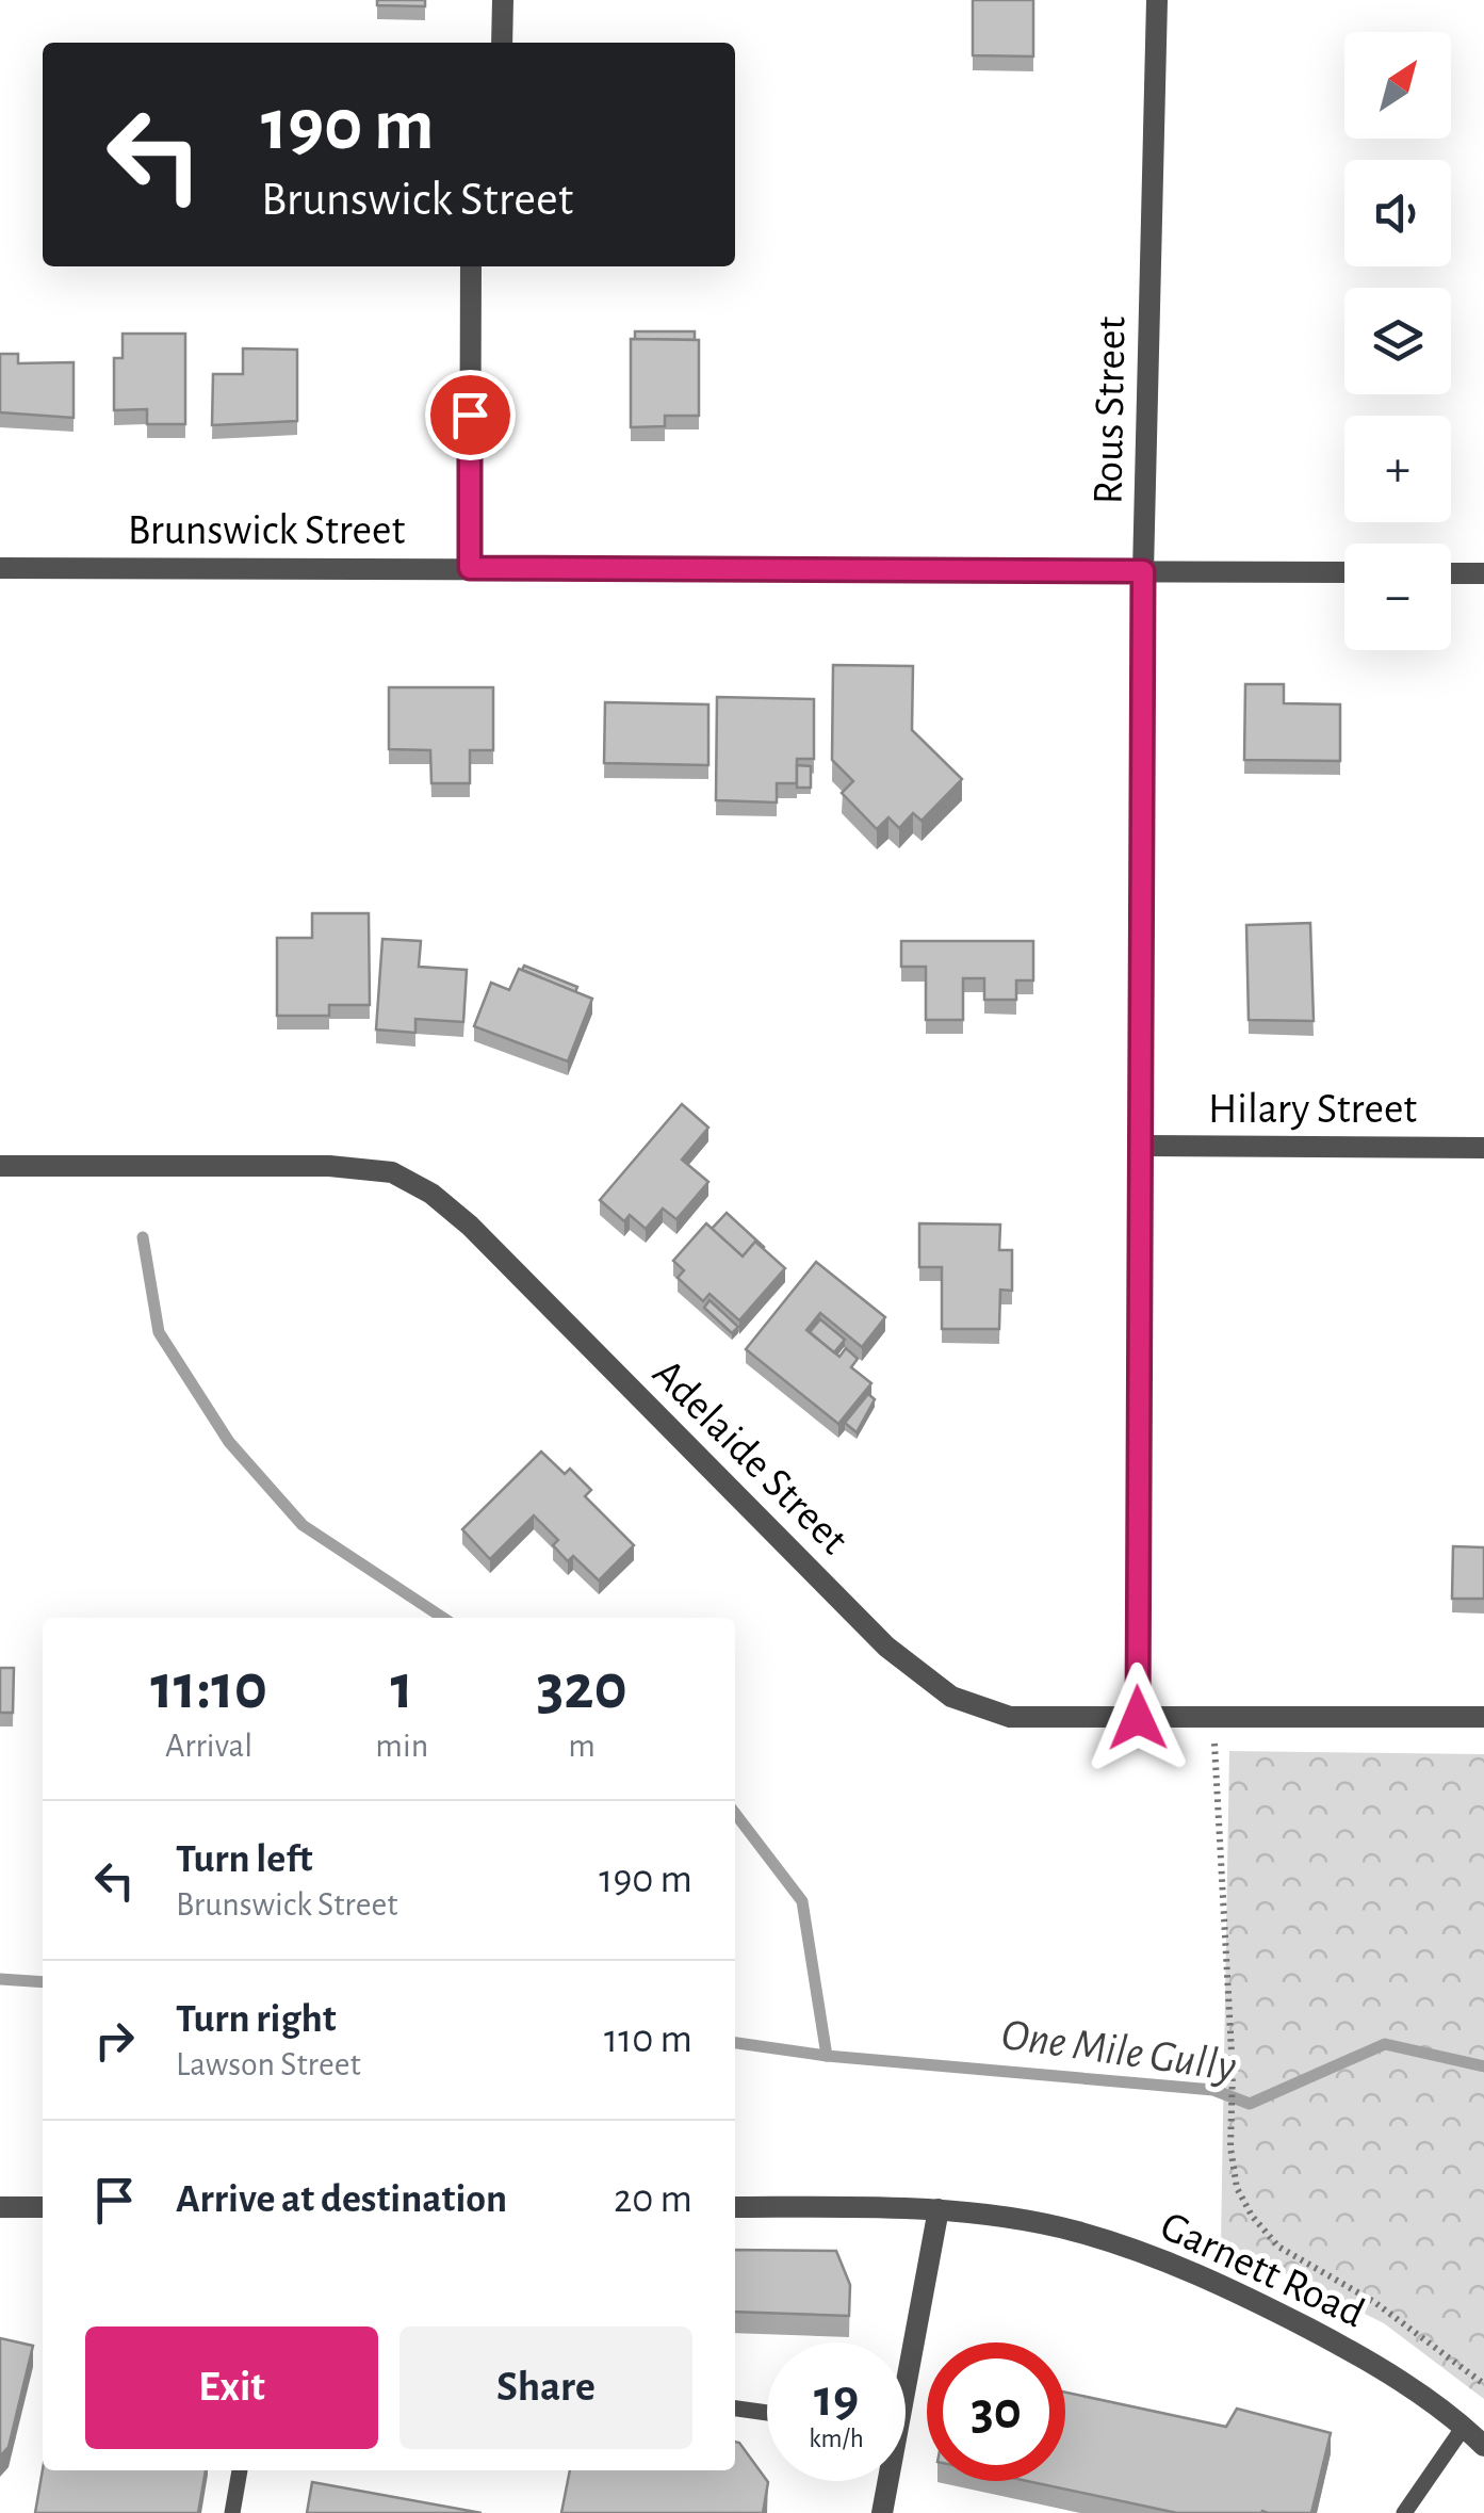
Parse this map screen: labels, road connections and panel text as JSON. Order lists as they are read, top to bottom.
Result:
{
  "streets": {
    "street": [
      "Rous Street",
      "Brunswick Street",
      "Hilary Street",
      "Adelaide Street",
      "Garnett Road"
    ]
  },
  "crossings": [
    ["Rous Street", "Brunswick Street"],
    ["Rous Street", "Hilary Street"],
    ["Rous Street", "Adelaide Street"]
  ],
  "water": ["One Mile Gully"],
  "north": "top right",
  "page": {
    "map_buttons": ["+", "−"],
    "turn": ["190 m", "Brunswick Street"],
    "eta": [
      "11:10",
      "Arrival",
      "1",
      "min",
      "320",
      "m"
    ],
    "list": [
      {
        "name": "Turn left",
        "note": "Brunswick Street",
        "value": "190 m"
      },
      {
        "name": "Turn right",
        "note": "Lawson Street",
        "value": "110 m"
      },
      {
        "name": "Arrive at destination",
        "value": "20 m"
      }
    ],
    "buttons": ["Exit", "Share"],
    "speed": "19 km/h",
    "limit": "30"
  }
}
